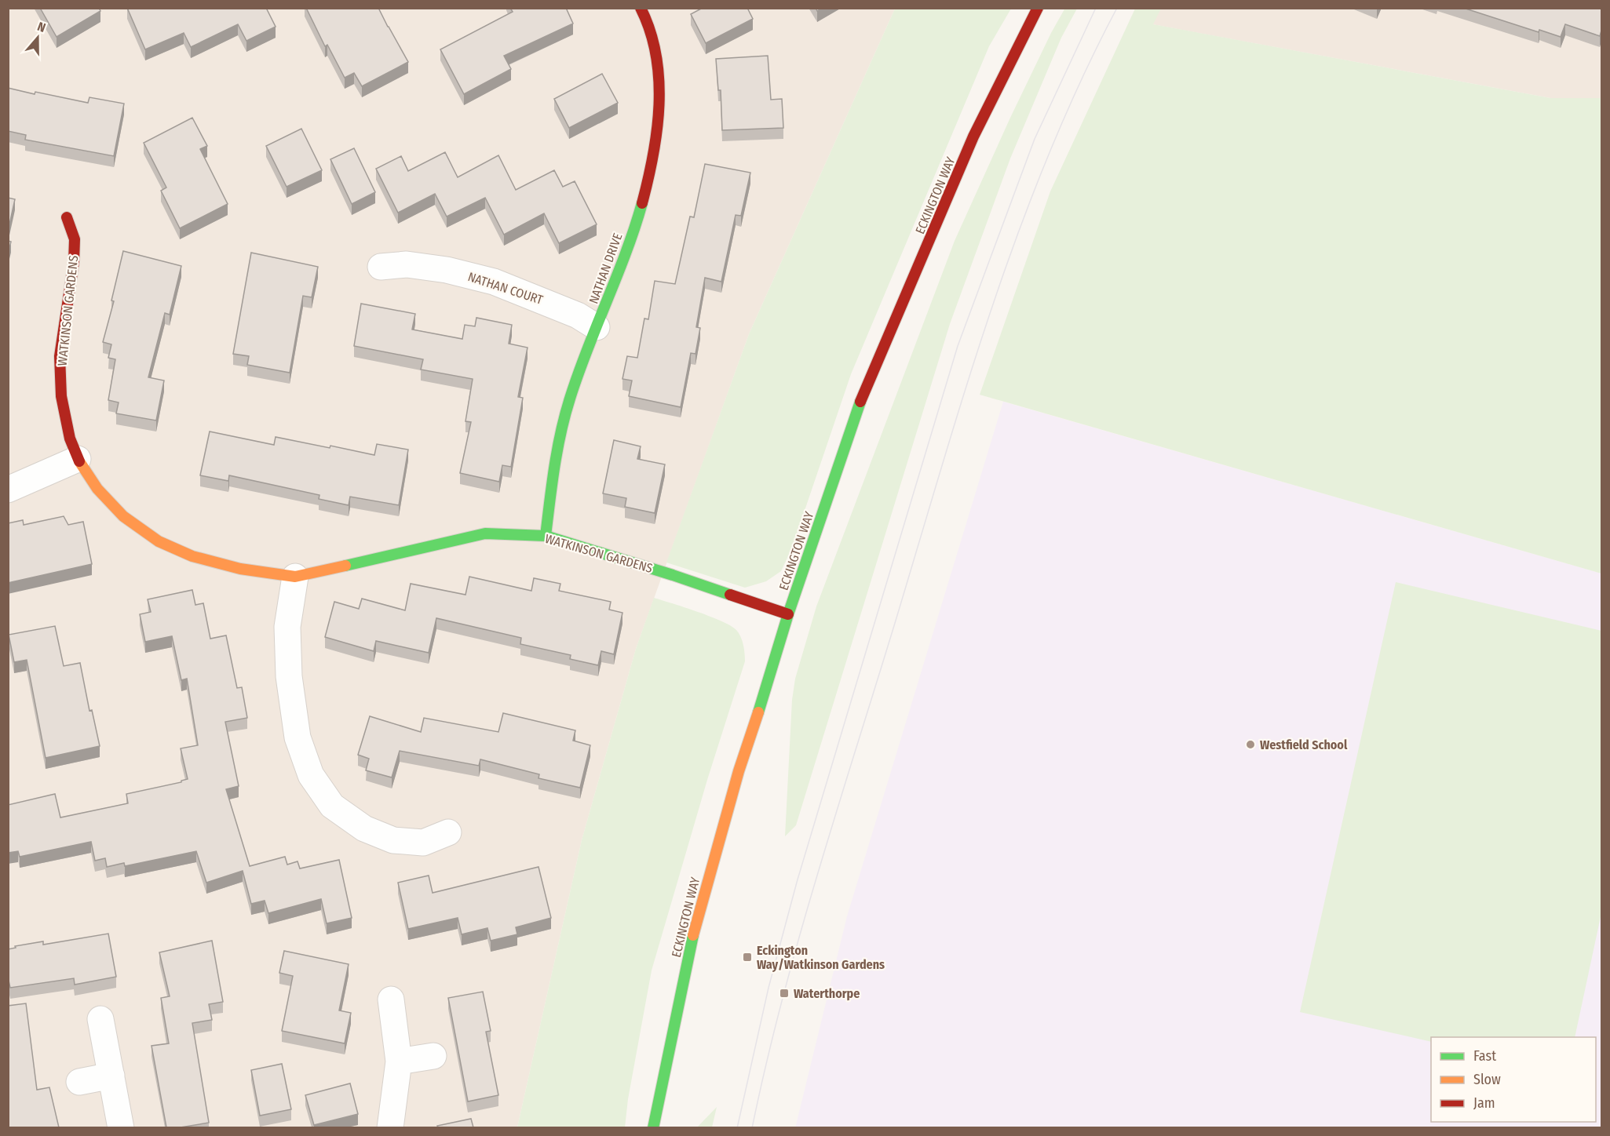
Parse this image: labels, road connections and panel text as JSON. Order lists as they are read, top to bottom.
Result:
{
  "streets": {
    "street": [
      "ECKINGTON WAY",
      "NATHAN DRIVE",
      "NATHAN COURT",
      "WATKINSON GARDENS"
    ]
  },
  "crossings": [
    ["ECKINGTON WAY", "WATKINSON GARDENS"],
    ["NATHAN DRIVE", "NATHAN COURT"],
    ["NATHAN DRIVE", "WATKINSON GARDENS"]
  ],
  "places": {
    "other": ["Westfield School"],
    "transit": ["Eckington Way/Watkinson Gardens", "Waterthorpe"]
  },
  "legend": ["Fast", "Slow", "Jam"],
  "north": "top"
}
